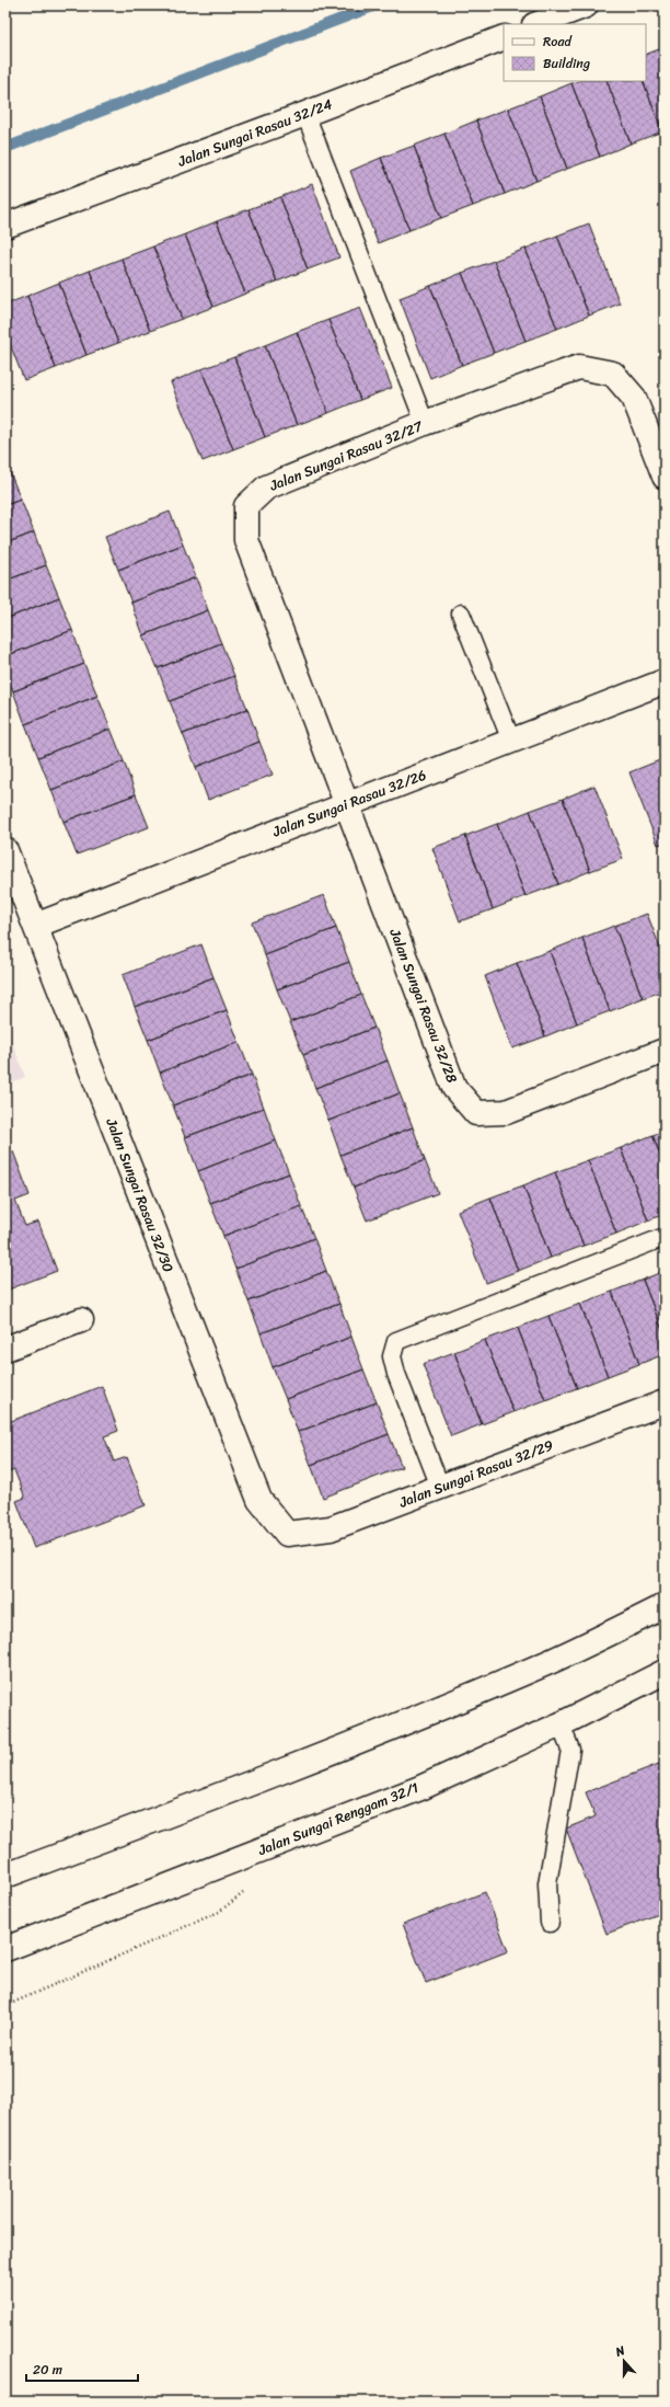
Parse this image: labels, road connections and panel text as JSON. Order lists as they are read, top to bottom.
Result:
{
  "streets": {
    "street": [
      "Jalan Sungai Rasau 32/24",
      "Jalan Sungai Rasau 32/27",
      "Jalan Sungai Rasau 32/26",
      "Jalan Sungai Rasau 32/28",
      "Jalan Sungai Rasau 32/30",
      "Jalan Sungai Rasau 32/29",
      "Jalan Sungai Renggam 32/1"
    ]
  },
  "crossings": [
    ["Jalan Sungai Rasau 32/27", "Jalan Sungai Rasau 32/26"],
    ["Jalan Sungai Rasau 32/27", "Jalan Sungai Rasau 32/28"],
    ["Jalan Sungai Rasau 32/26", "Jalan Sungai Rasau 32/28"],
    ["Jalan Sungai Rasau 32/26", "Jalan Sungai Rasau 32/30"],
    ["Jalan Sungai Rasau 32/30", "Jalan Sungai Rasau 32/29"]
  ],
  "legend": ["Road", "Building"],
  "scale_bar": "20 m",
  "north": "top"
}
